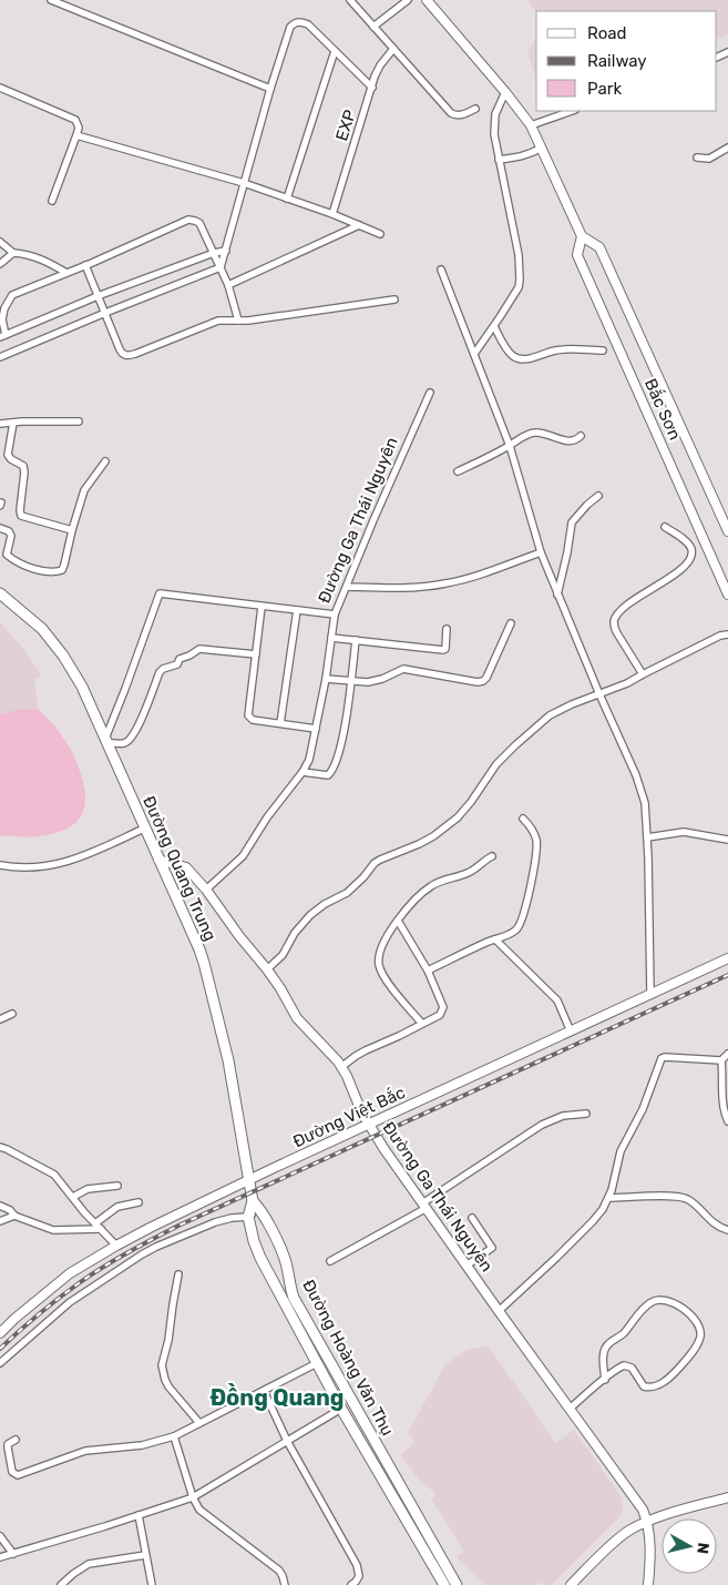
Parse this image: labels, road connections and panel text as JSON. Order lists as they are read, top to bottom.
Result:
{
  "streets": {
    "main road": ["Đường Quang Trung", "Đường Hoàng Văn Thụ"],
    "street": [
      "EXP",
      "Bắc Sơn",
      "Đường Ga Thái Nguyên",
      "Đường Việt Bắc"
    ]
  },
  "crossings": [
    ["Đường Ga Thái Nguyên", "Đường Quang Trung"],
    ["Đường Ga Thái Nguyên", "Đường Việt Bắc"],
    ["Đường Quang Trung", "Đường Việt Bắc"],
    ["Đường Quang Trung", "Đường Hoàng Văn Thụ"]
  ],
  "districts": ["Đồng Quang"],
  "legend": ["Road", "Railway", "Park"],
  "north": "right"
}
